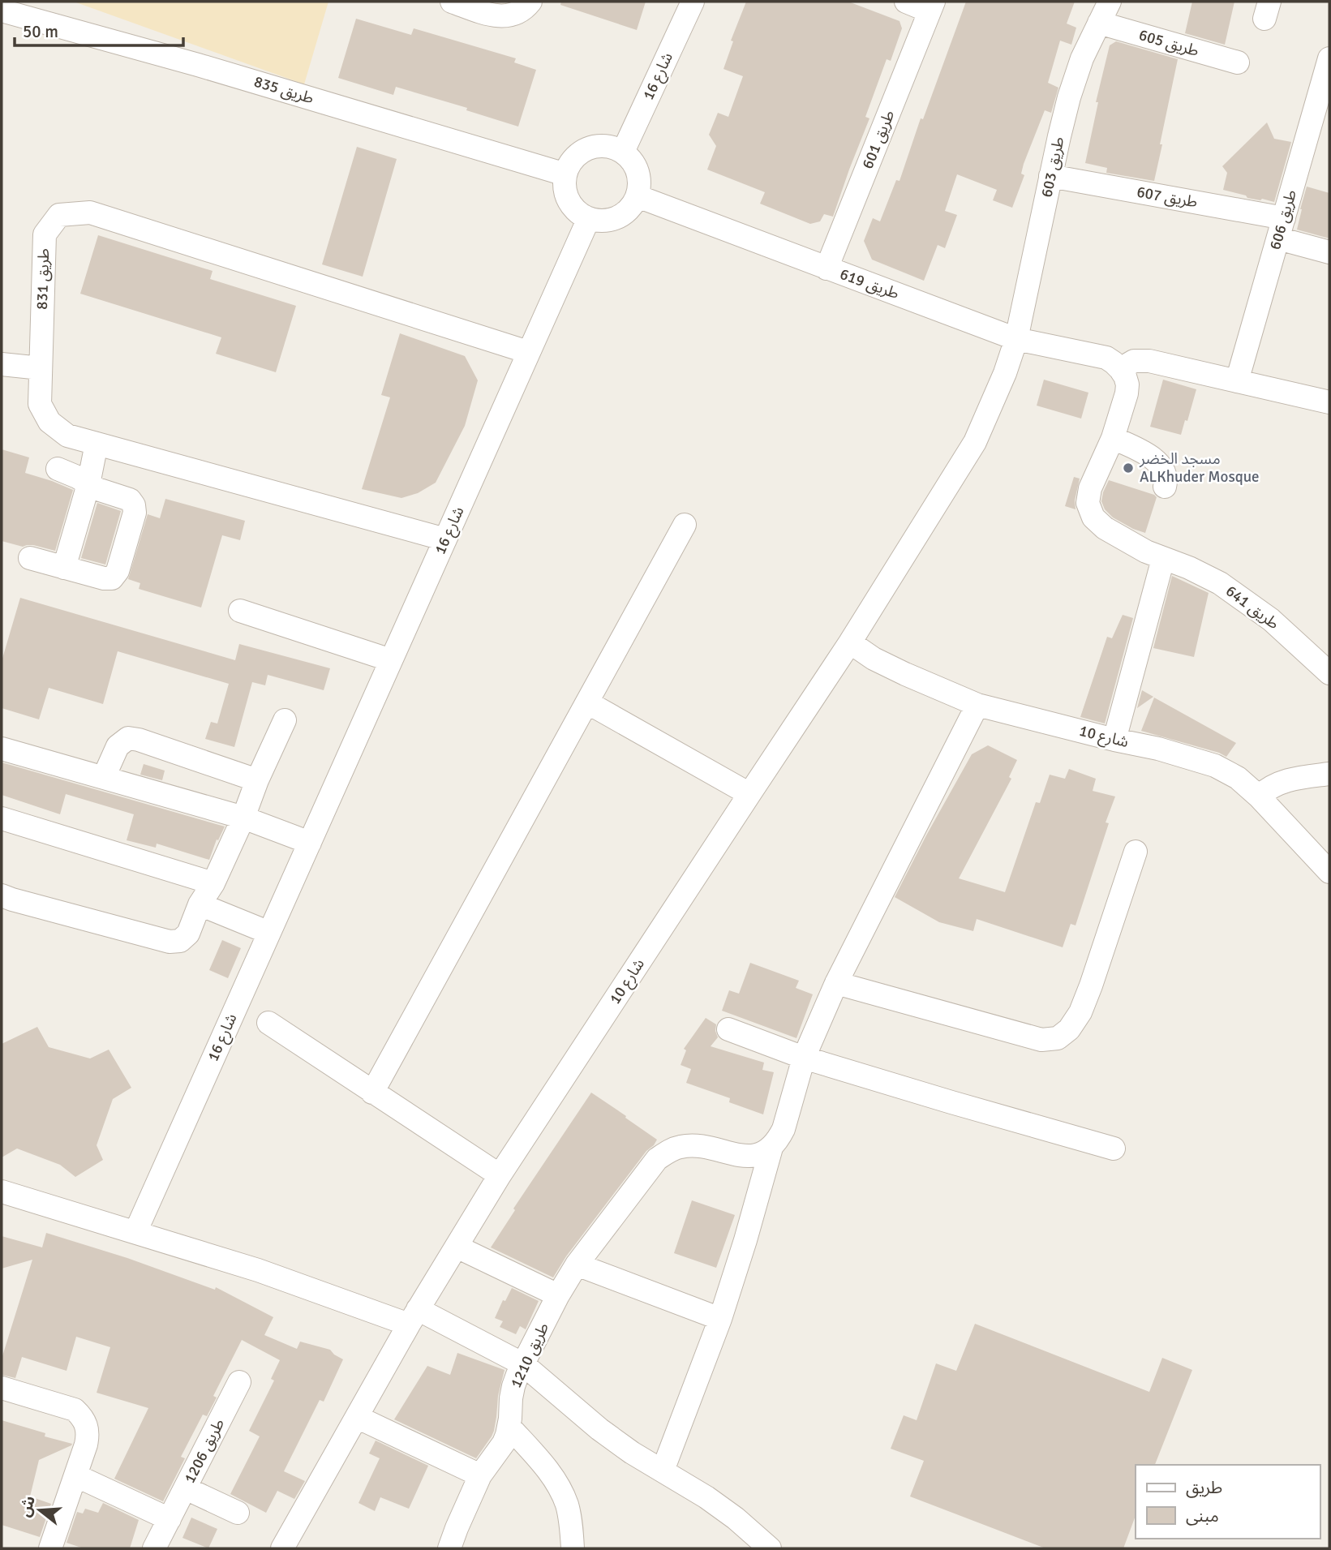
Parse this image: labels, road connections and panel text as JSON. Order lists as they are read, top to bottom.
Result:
{
  "streets": {
    "street": [
      "طريق 605",
      "شارع 16",
      "طريق 835",
      "طريق 601",
      "طريق 603",
      "طريق 607",
      "طريق 606",
      "طريق 831",
      "طريق 619",
      "طريق 641",
      "شارع 10",
      "طريق 1210",
      "طريق 1206"
    ]
  },
  "crossings": [
    ["طريق 605", "طريق 603"],
    ["شارع 16", "طريق 835"],
    ["شارع 16", "طريق 831"],
    ["شارع 16", "طريق 619"],
    ["طريق 835", "طريق 619"],
    ["طريق 601", "طريق 619"],
    ["طريق 603", "طريق 607"],
    ["طريق 603", "طريق 619"],
    ["طريق 603", "شارع 10"],
    ["طريق 607", "طريق 606"],
    ["طريق 606", "طريق 619"],
    ["طريق 619", "شارع 10"]
  ],
  "places": ["مسجد الخضر ALKhuder Mosque"],
  "legend": ["طريق", "مبنى"],
  "scale_bar": "50 m",
  "north": "left"
}
